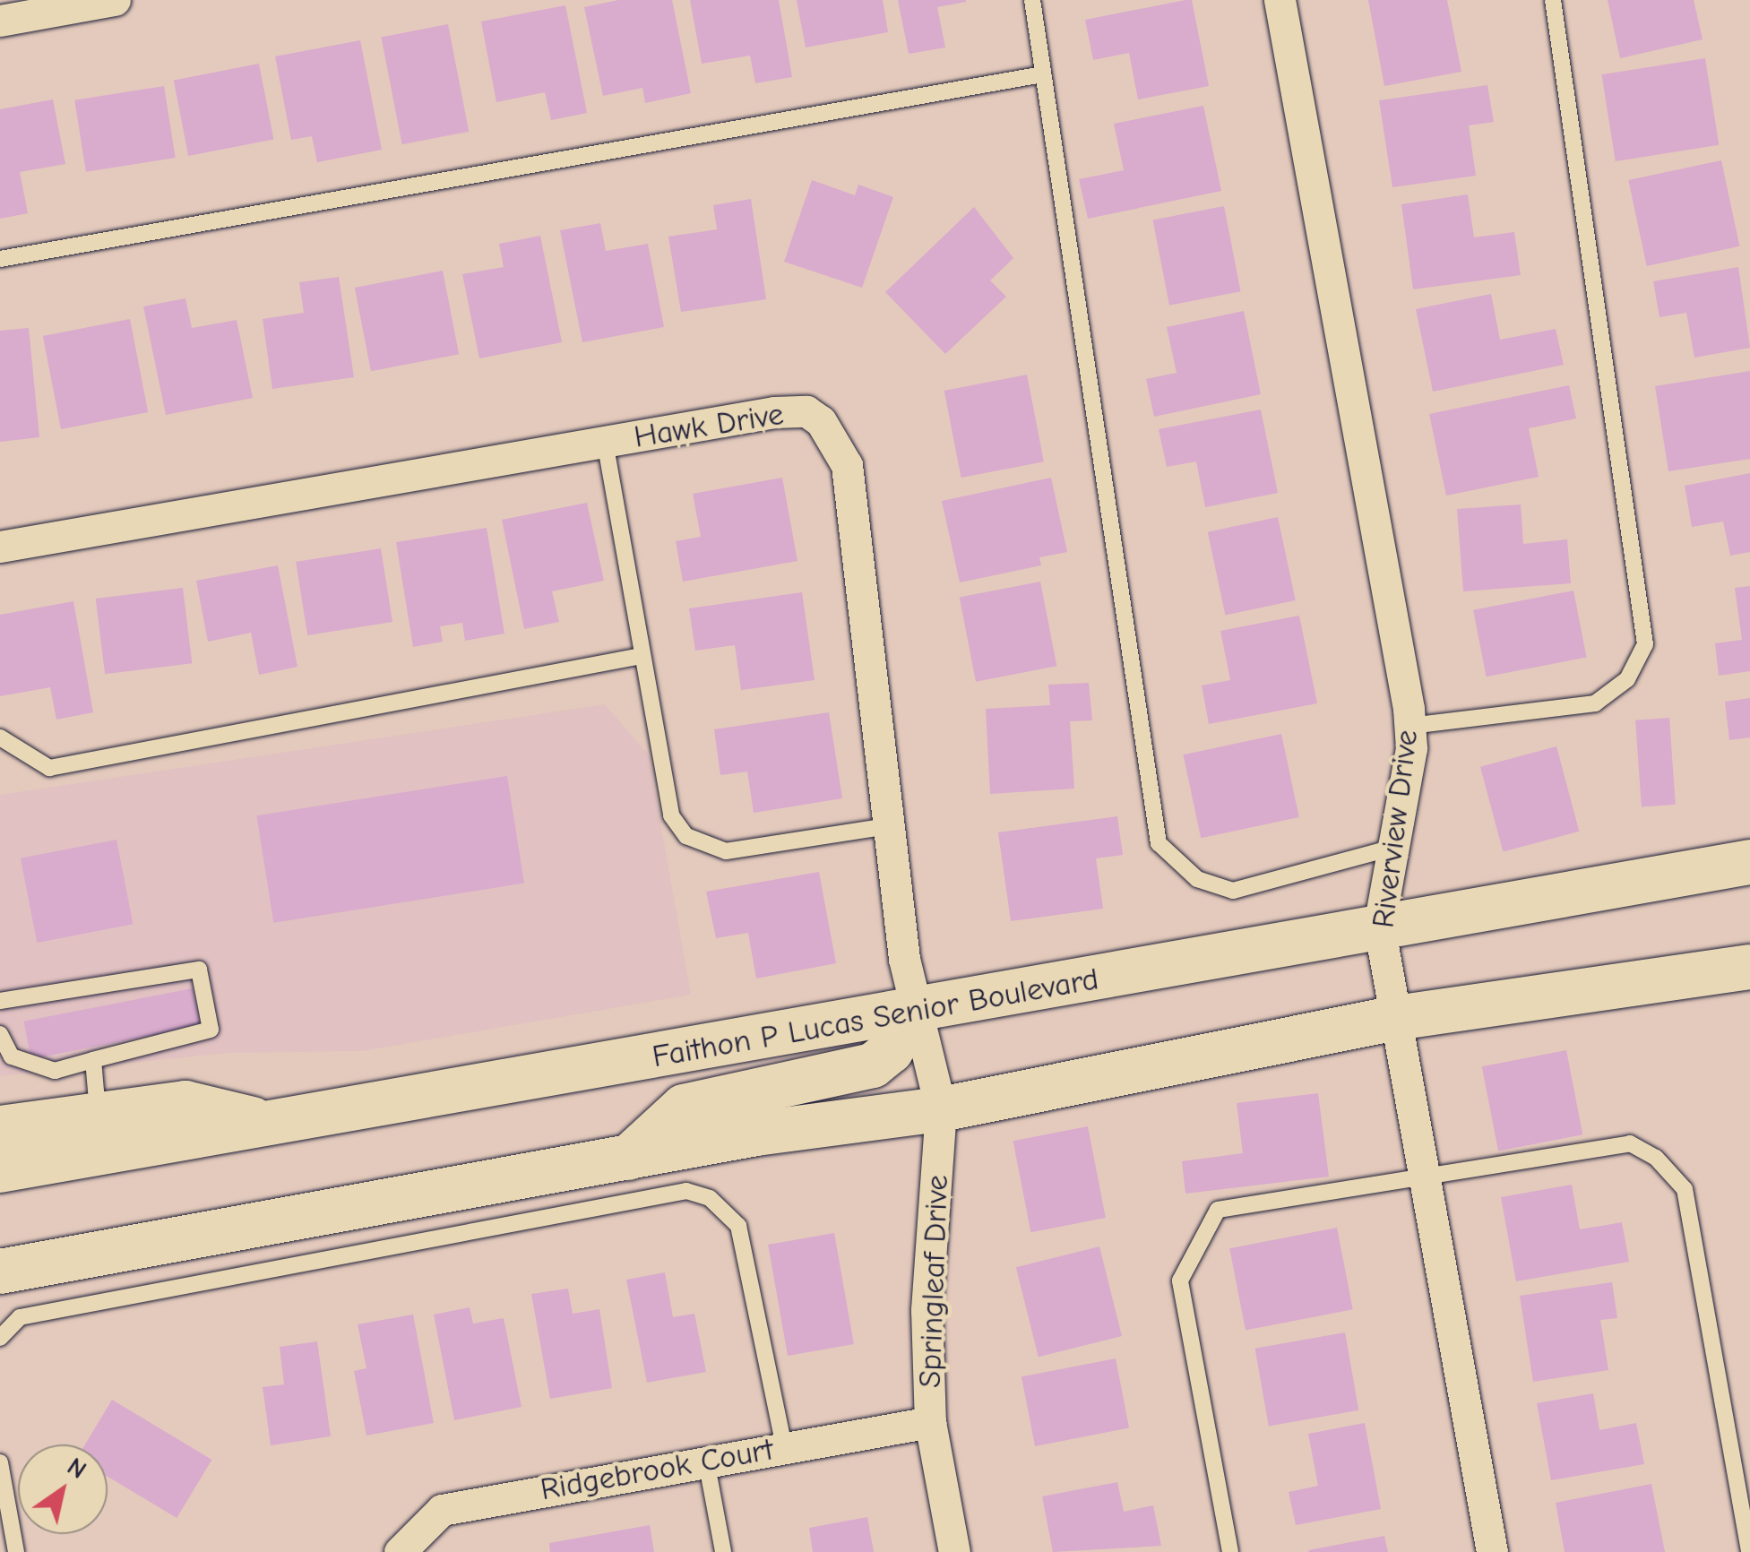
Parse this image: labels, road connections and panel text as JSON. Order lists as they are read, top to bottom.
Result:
{
  "streets": {
    "main road": ["Faithon P Lucas Senior Boulevard"],
    "street": [
      "Hawk Drive",
      "Riverview Drive",
      "Springleaf Drive",
      "Ridgebrook Court"
    ]
  },
  "crossings": [
    ["Hawk Drive", "Faithon P Lucas Senior Boulevard"],
    ["Hawk Drive", "Springleaf Drive"],
    ["Riverview Drive", "Faithon P Lucas Senior Boulevard"],
    ["Faithon P Lucas Senior Boulevard", "Springleaf Drive"],
    ["Springleaf Drive", "Ridgebrook Court"]
  ],
  "north": "top right"
}
